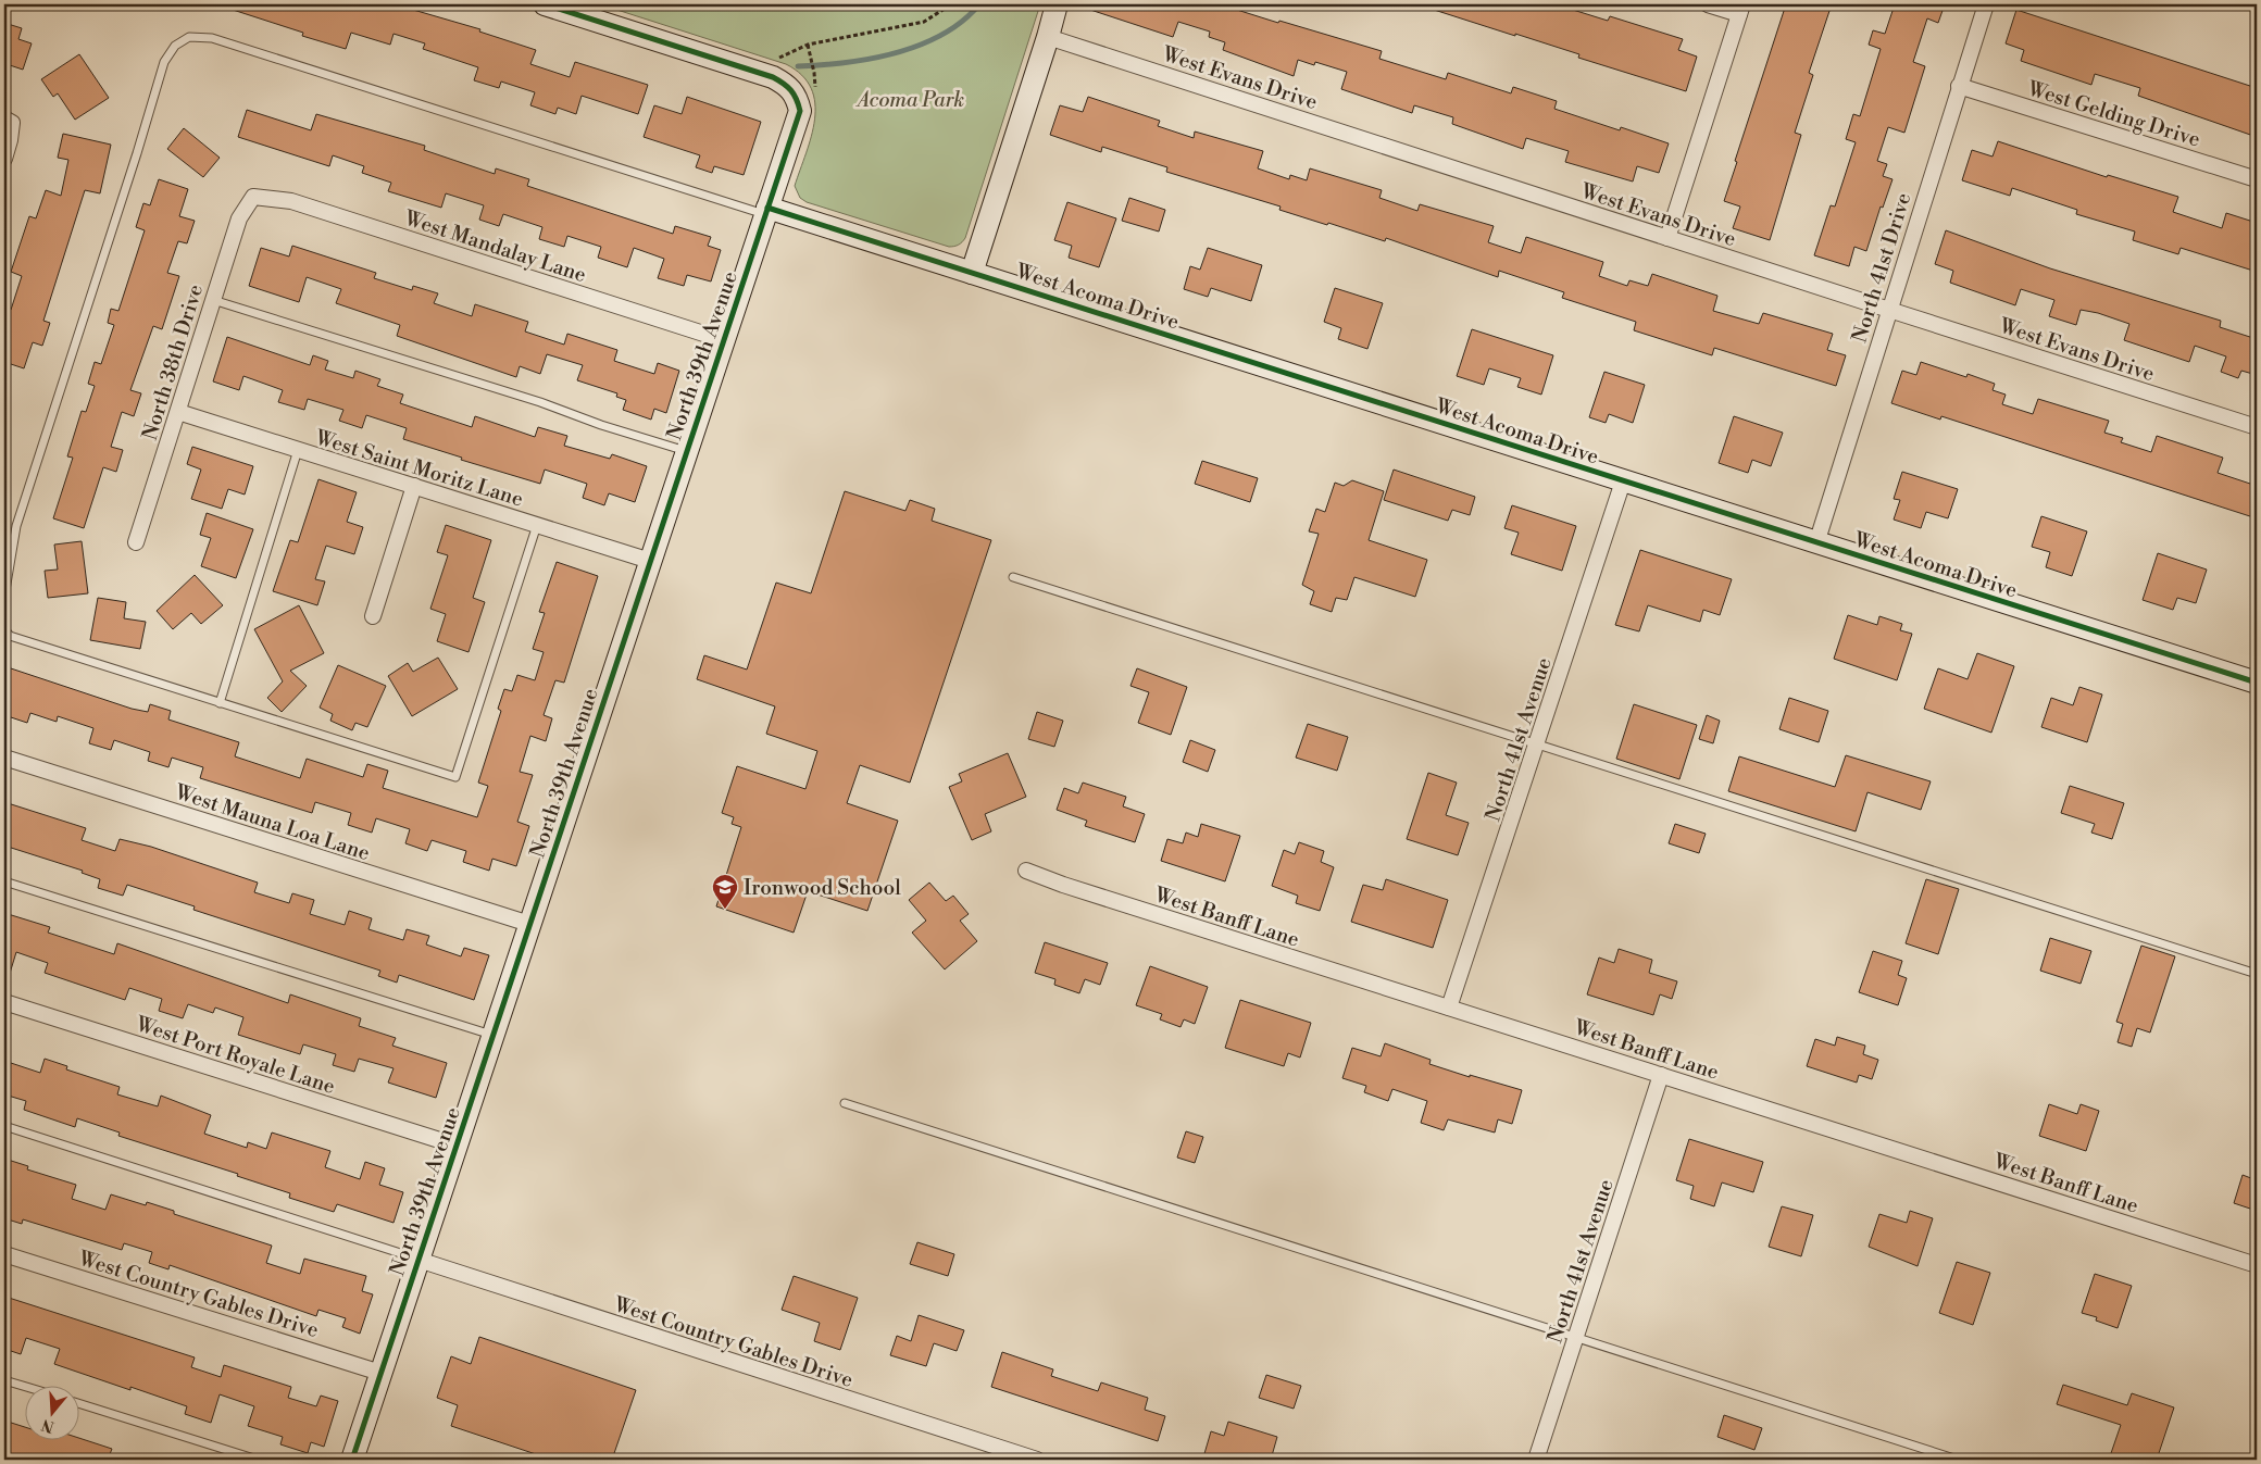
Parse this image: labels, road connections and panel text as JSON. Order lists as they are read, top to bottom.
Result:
{
  "streets": {
    "street": [
      "West Evans Drive",
      "West Gelding Drive",
      "West Mandalay Lane",
      "North 41st Drive",
      "West Acoma Drive",
      "North 39th Avenue",
      "North 38th Drive",
      "West Saint Moritz Lane",
      "North 41st Avenue",
      "West Mauna Loa Lane",
      "West Banff Lane",
      "West Port Royale Lane",
      "West Country Gables Drive"
    ]
  },
  "crossings": [
    ["West Evans Drive", "North 41st Drive"],
    ["West Gelding Drive", "North 41st Drive"],
    ["West Mandalay Lane", "North 39th Avenue"],
    ["West Mandalay Lane", "North 38th Drive"],
    ["North 41st Drive", "West Acoma Drive"],
    ["West Acoma Drive", "North 39th Avenue"],
    ["West Acoma Drive", "North 41st Avenue"],
    ["North 39th Avenue", "West Saint Moritz Lane"],
    ["North 39th Avenue", "West Mauna Loa Lane"],
    ["North 39th Avenue", "West Port Royale Lane"],
    ["North 39th Avenue", "West Country Gables Drive"],
    ["North 38th Drive", "West Saint Moritz Lane"],
    ["North 41st Avenue", "West Banff Lane"]
  ],
  "parks": ["Acoma Park"],
  "places": {
    "school or university": ["Ironwood School"]
  },
  "north": "bottom"
}
